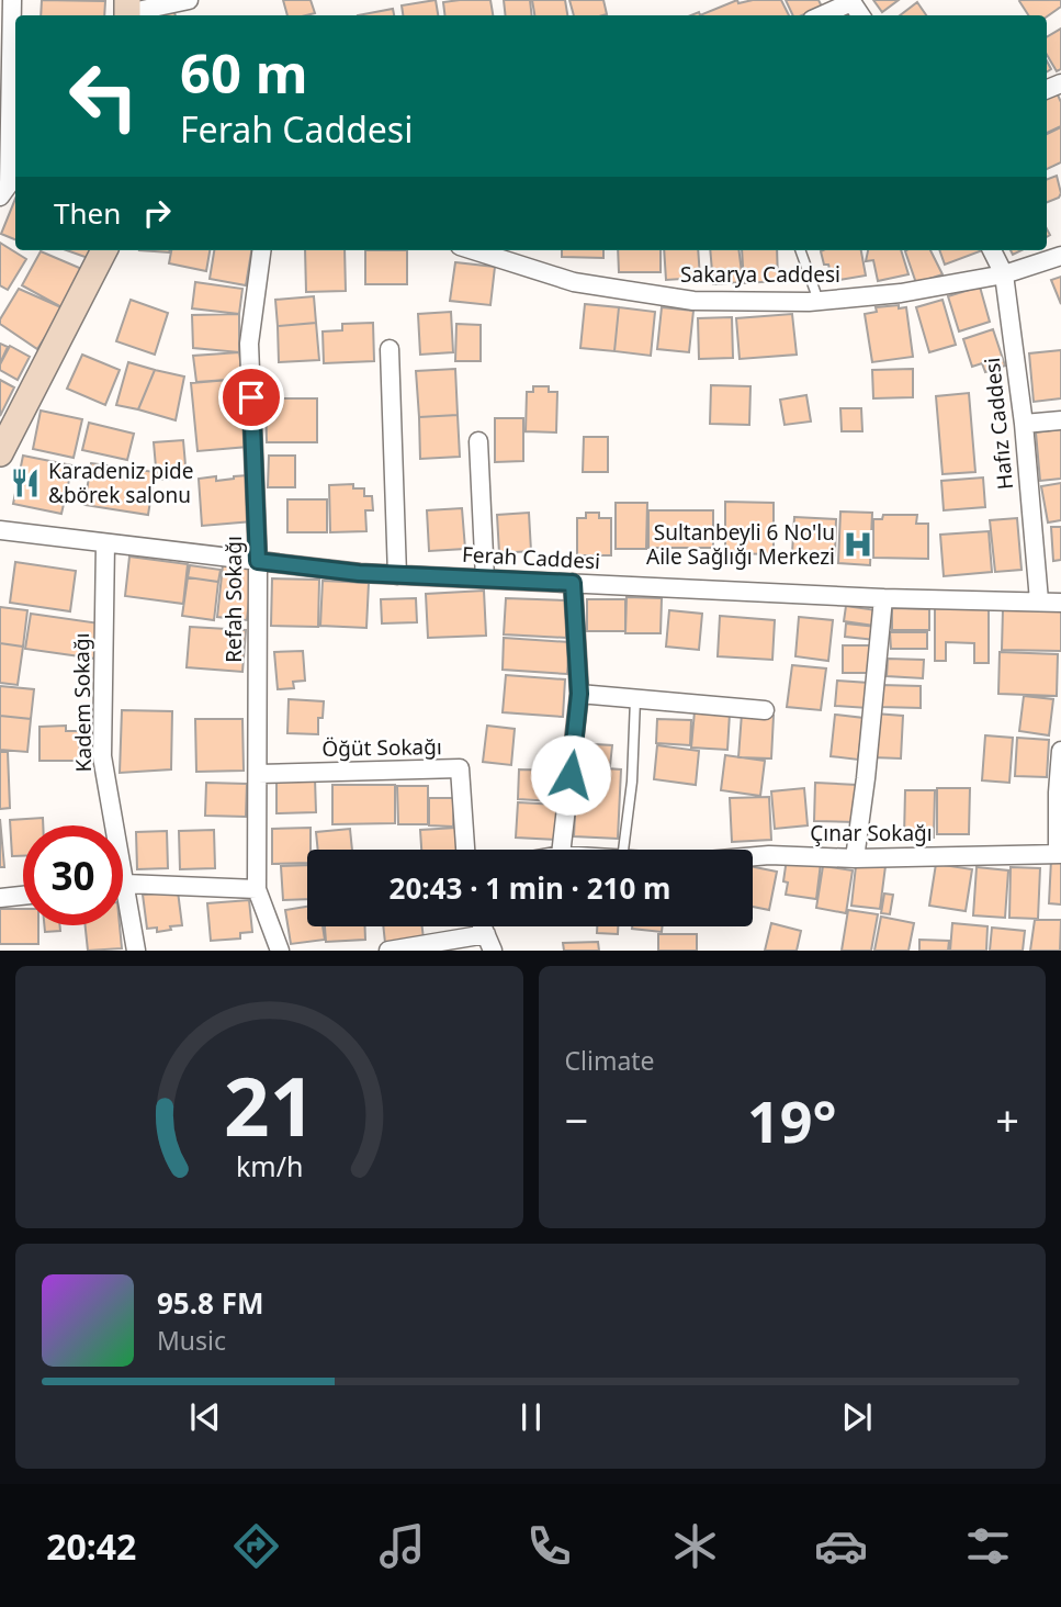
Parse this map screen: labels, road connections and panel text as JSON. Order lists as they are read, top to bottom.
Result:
{
  "streets": {
    "street": [
      "Sakarya Caddesi",
      "Hafız Caddesi",
      "Ferah Caddesi",
      "Refah Sokağı",
      "Kadem Sokağı",
      "Öğüt Sokağı",
      "Çınar Sokağı"
    ]
  },
  "crossings": [
    ["Sakarya Caddesi", "Hafız Caddesi"],
    ["Hafız Caddesi", "Ferah Caddesi"],
    ["Ferah Caddesi", "Refah Sokağı"],
    ["Ferah Caddesi", "Kadem Sokağı"],
    ["Refah Sokağı", "Öğüt Sokağı"]
  ],
  "places": {
    "restaurant": ["Karadeniz pide &börek salonu"],
    "hospital": ["Sultanbeyli 6 No'lu Aile Sağlığı Merkezi"]
  },
  "page": {
    "turn": ["60 m", "Ferah Caddesi"],
    "then": "Then",
    "limit": "30",
    "trip": "20:43 · 1 min · 210 m",
    "tile": "Climate",
    "heat": ["−", "19°", "+"],
    "song": ["95.8 FM", "Music"],
    "tabs": "20:42",
    "gauge": ["21", "km/h"]
  }
}
